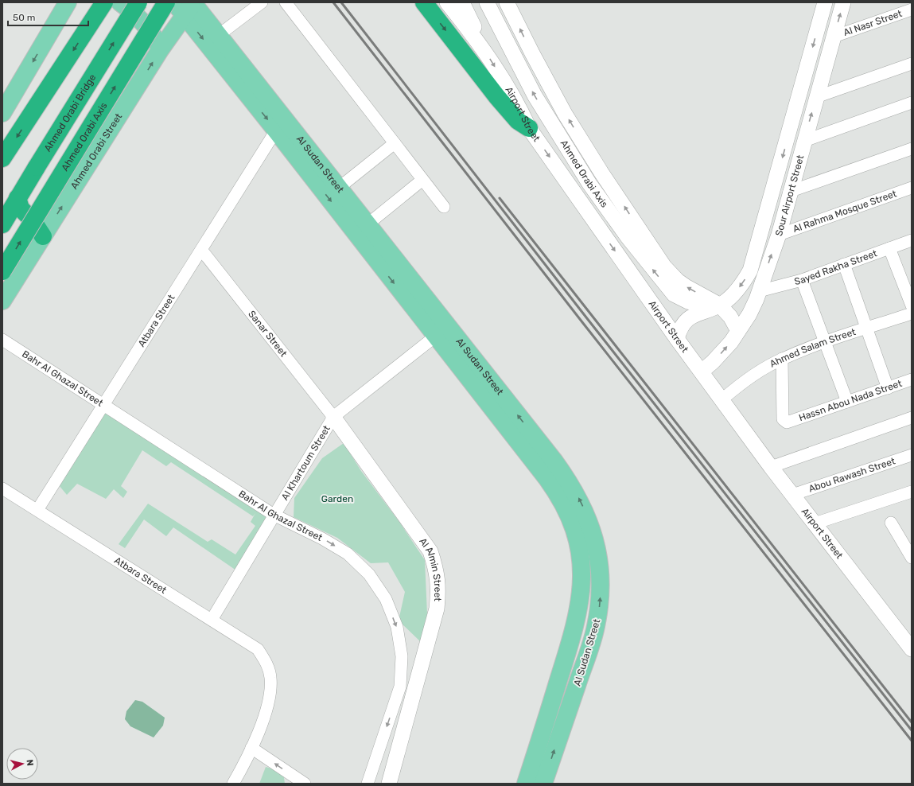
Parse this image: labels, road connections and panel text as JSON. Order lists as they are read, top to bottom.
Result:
{
  "streets": {
    "highway": ["Ahmed Orabi Bridge", "Ahmed Orabi Axis"],
    "main road": ["Ahmed Orabi Street", "Al Sudan Street"],
    "street": [
      "Al Nasr Street",
      "Airport Street",
      "Sour Airport Street",
      "Al Rahma Mosque Street",
      "Sayed Rakha Street",
      "Atbara Street",
      "Sanar Street",
      "Ahmed Salam Street",
      "Bahr Al Ghazal Street",
      "Hassn Abou Nada Street",
      "Al Khartoum Street",
      "Abou Rawash Street",
      "Al Almin Street"
    ]
  },
  "crossings": [
    ["Al Nasr Street", "Sour Airport Street"],
    ["Airport Street", "Sour Airport Street"],
    ["Airport Street", "Ahmed Salam Street"],
    ["Airport Street", "Abou Rawash Street"],
    ["Ahmed Orabi Axis", "Sour Airport Street"],
    ["Ahmed Orabi Street", "Al Sudan Street"],
    ["Al Sudan Street", "Atbara Street"],
    ["Al Sudan Street", "Al Khartoum Street"],
    ["Sour Airport Street", "Al Rahma Mosque Street"],
    ["Sour Airport Street", "Sayed Rakha Street"],
    ["Atbara Street", "Sanar Street"],
    ["Atbara Street", "Bahr Al Ghazal Street"],
    ["Atbara Street", "Al Khartoum Street"],
    ["Sanar Street", "Al Khartoum Street"],
    ["Sanar Street", "Al Almin Street"],
    ["Ahmed Salam Street", "Hassn Abou Nada Street"],
    ["Bahr Al Ghazal Street", "Al Khartoum Street"],
    ["Al Khartoum Street", "Al Almin Street"]
  ],
  "one_way": ["Ahmed Orabi Axis", "Bahr Al Ghazal Street"],
  "parks": ["Garden"],
  "scale_bar": "50 m",
  "north": "right"
}
